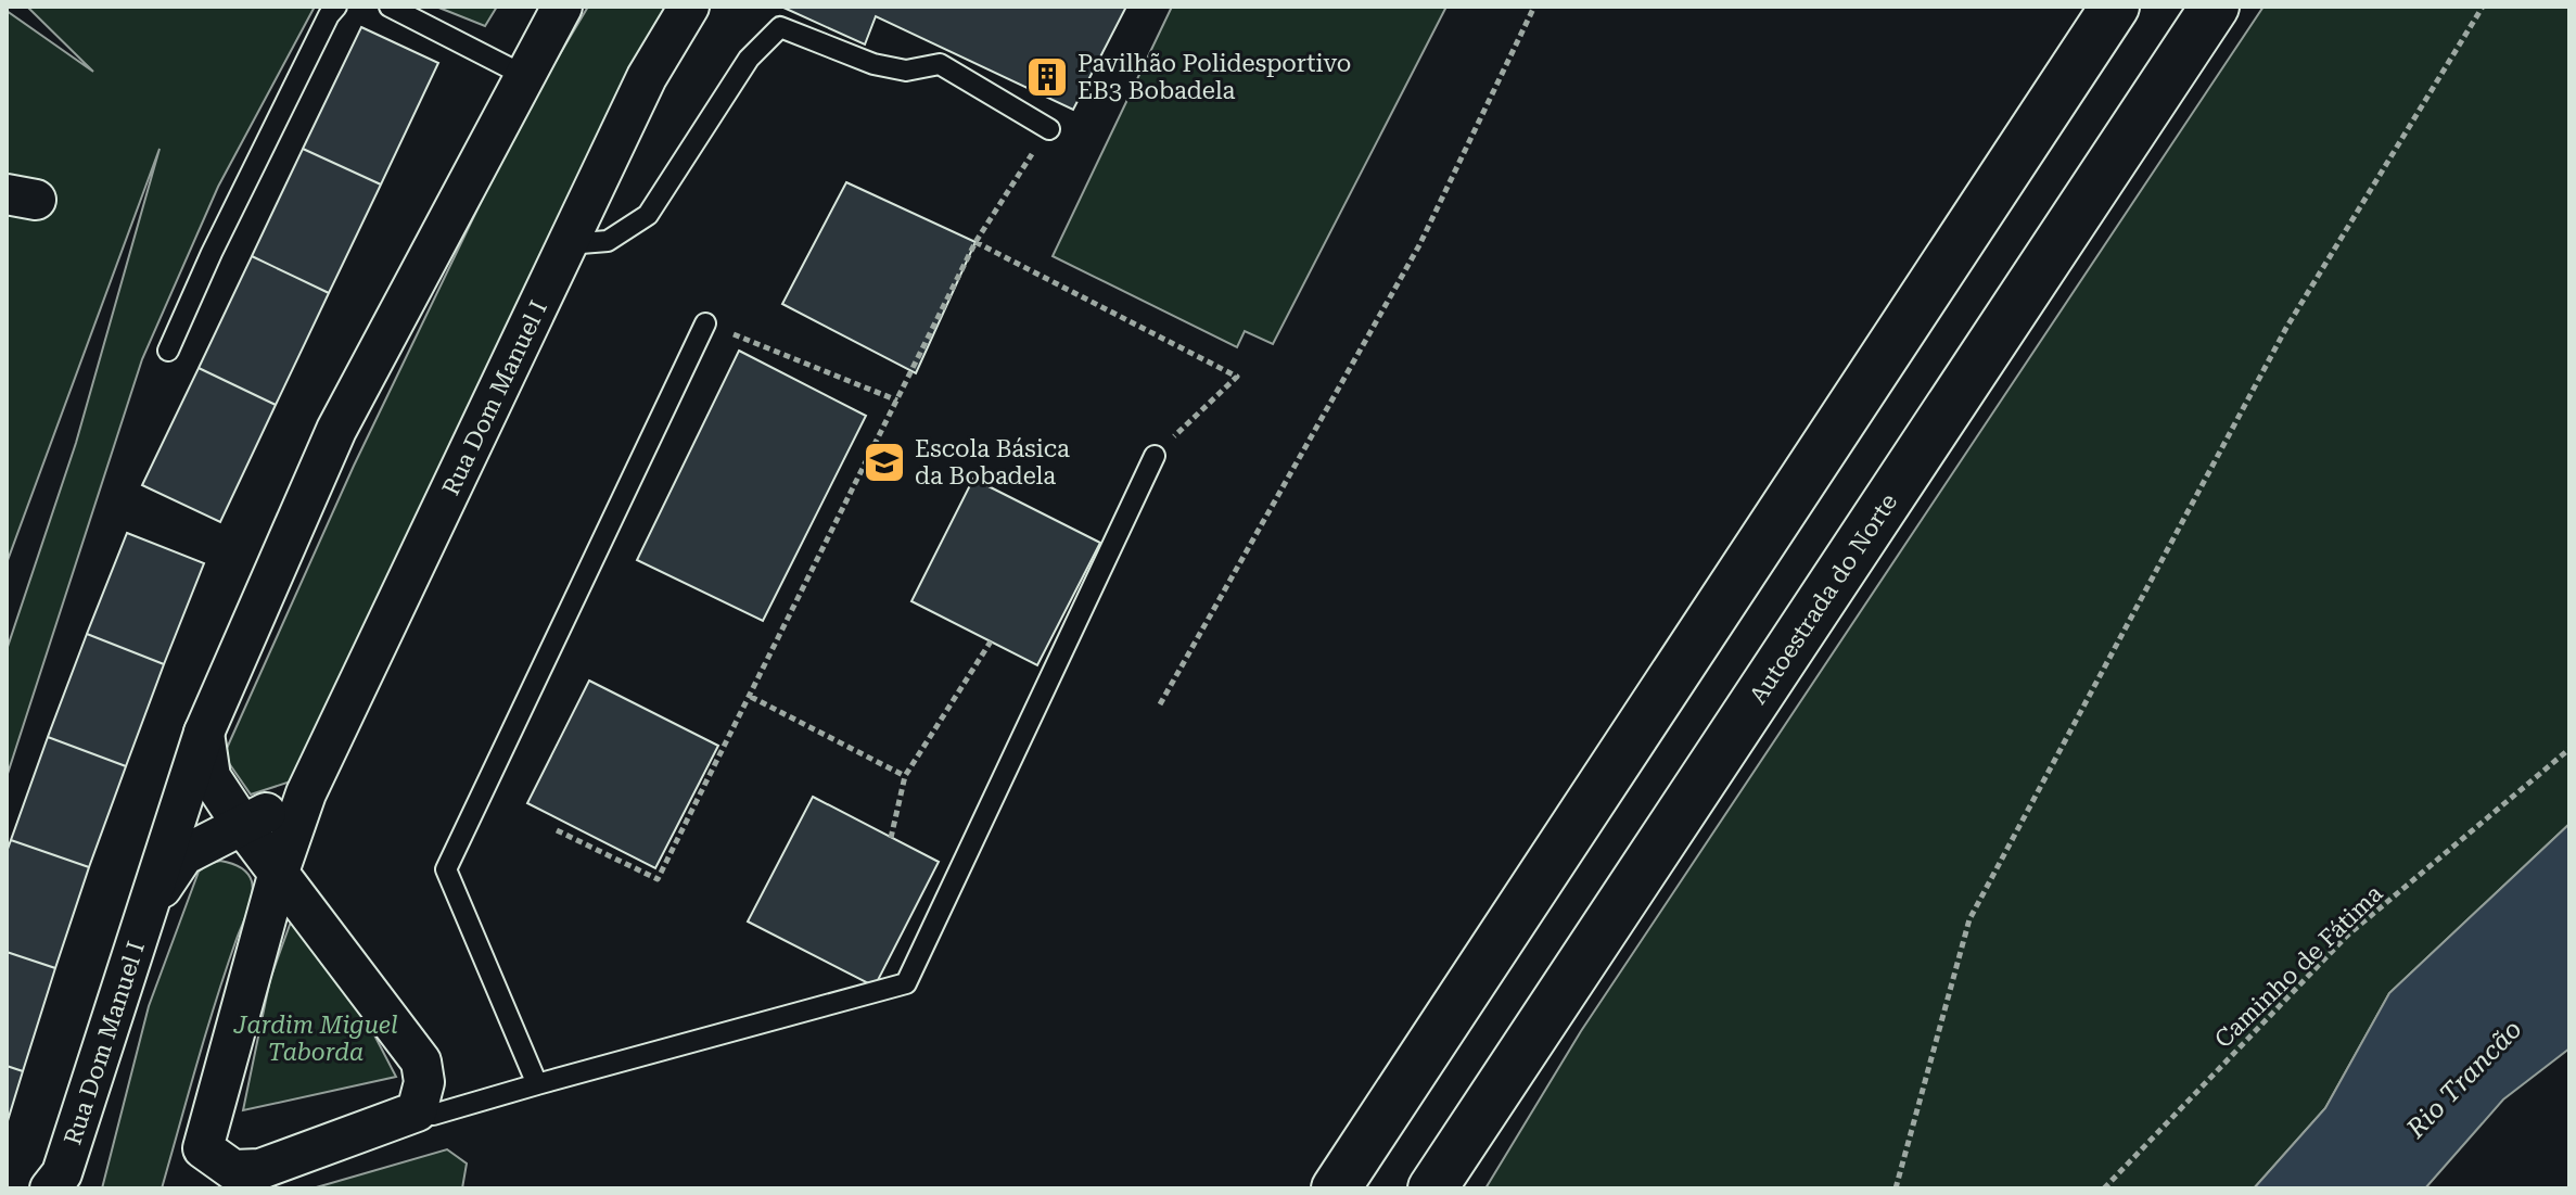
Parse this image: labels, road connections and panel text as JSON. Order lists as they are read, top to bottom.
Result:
{
  "streets": {
    "highway": ["Autoestrada do Norte"],
    "street": ["Rua Dom Manuel I"],
    "path": ["Caminho de Fátima"]
  },
  "water": ["Rio Trancão"],
  "parks": ["Jardim Miguel Taborda"],
  "places": {
    "building": ["Pavilhão Polidesportivo EB3 Bobadela"],
    "school or university": ["Escola Básica da Bobadela"]
  }
}
